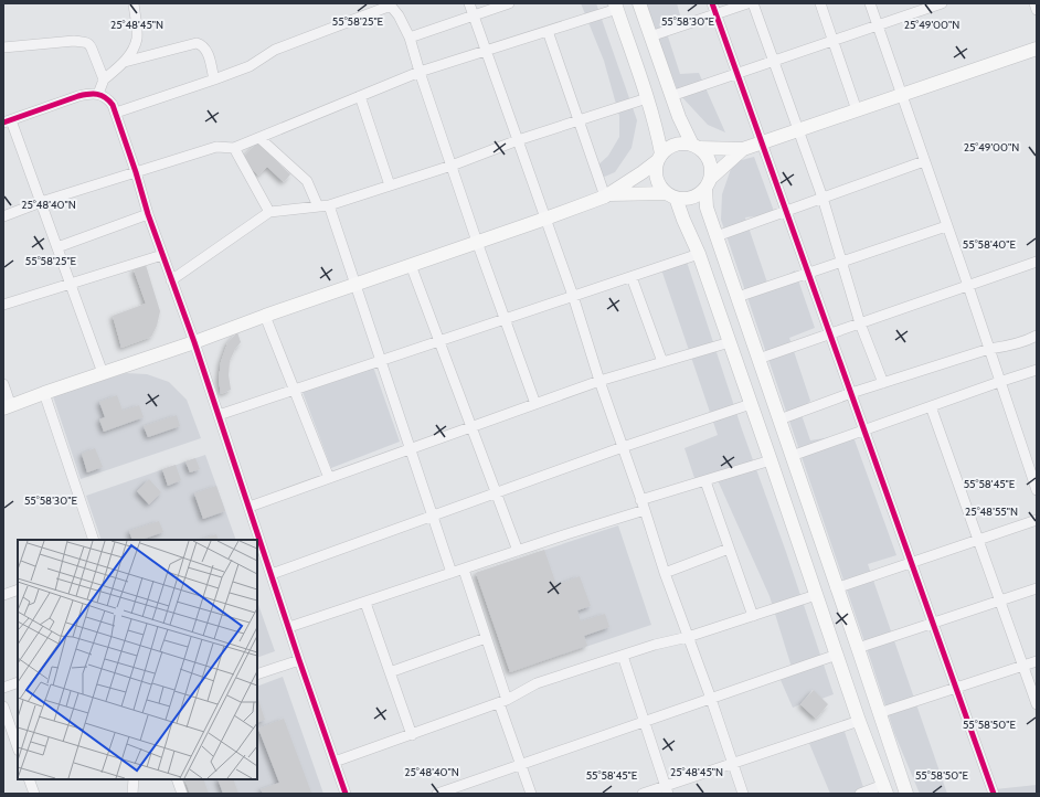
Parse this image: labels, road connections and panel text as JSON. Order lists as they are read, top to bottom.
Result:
{
  "coordinates": [
    "55°58'25\"E",
    "55°58'30\"E",
    "25°48'45\"N",
    "25°49'00\"N",
    "25°48'40\"N",
    "55°58'40\"E",
    "55°58'45\"E",
    "25°48'55\"N",
    "55°58'50\"E"
  ]
}
